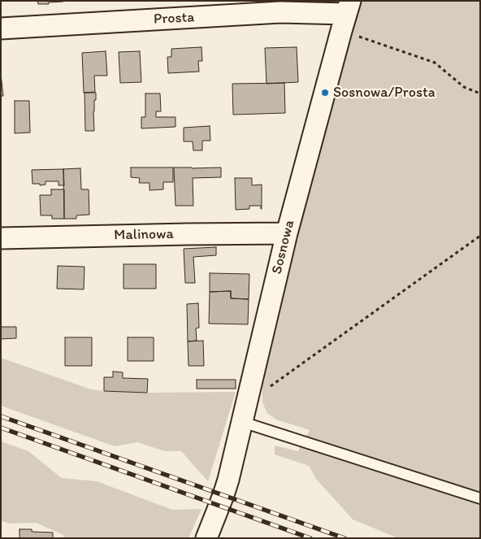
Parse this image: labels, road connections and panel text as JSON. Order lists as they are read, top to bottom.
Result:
{
  "streets": {
    "street": ["Prosta", "Malinowa", "Sosnowa"]
  },
  "crossings": [
    ["Prosta", "Sosnowa"],
    ["Malinowa", "Sosnowa"]
  ],
  "places": ["Sosnowa/Prosta"]
}
